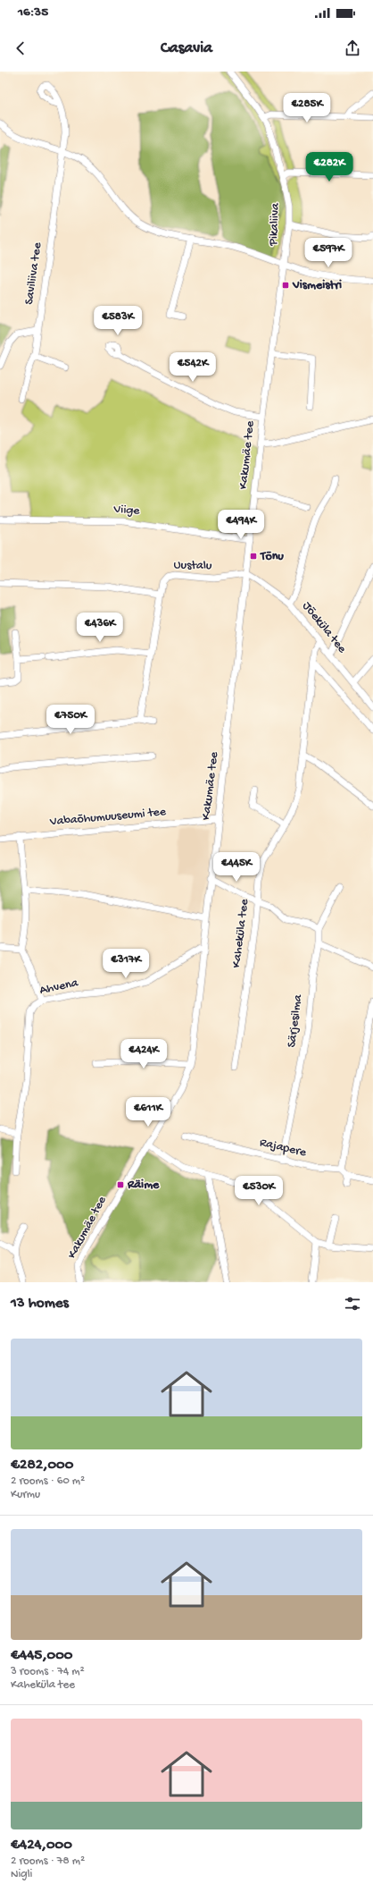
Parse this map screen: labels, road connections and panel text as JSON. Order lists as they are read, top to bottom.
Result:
{
  "streets": {
    "street": [
      "Pikaliiva",
      "Saviliiva tee",
      "Kakumäe tee",
      "Viige",
      "Uustalu",
      "Jõeküla tee",
      "Vabaõhumuuseumi tee",
      "Kaheküla tee",
      "Ahvena",
      "Särjesilma",
      "Rajapere"
    ]
  },
  "crossings": [
    ["Pikaliiva", "Kakumäe tee"],
    ["Kakumäe tee", "Viige"],
    ["Kakumäe tee", "Uustalu"],
    ["Kakumäe tee", "Jõeküla tee"],
    ["Kakumäe tee", "Vabaõhumuuseumi tee"],
    ["Kakumäe tee", "Ahvena"],
    ["Uustalu", "Jõeküla tee"],
    ["Jõeküla tee", "Kaheküla tee"],
    ["Särjesilma", "Rajapere"]
  ],
  "places": {
    "transit": ["Vismeistri", "Tõnu", "Räime"]
  },
  "page": {
    "status": "16:35",
    "header": "Casavia",
    "price": [
      "€285K",
      "€282K",
      "€597K",
      "€583K",
      "€542K",
      "€494K",
      "€436K",
      "€750K",
      "€445K",
      "€317K",
      "€424K",
      "€611K",
      "€530K"
    ],
    "heading": "13 homes",
    "list": [
      {
        "name": "€282,000",
        "note": "2 rooms · 60 m² · Kurmu"
      },
      {
        "name": "€445,000",
        "note": "3 rooms · 74 m² · Kaheküla tee"
      },
      {
        "name": "€424,000",
        "note": "2 rooms · 78 m² · Nigli"
      }
    ]
  }
}
